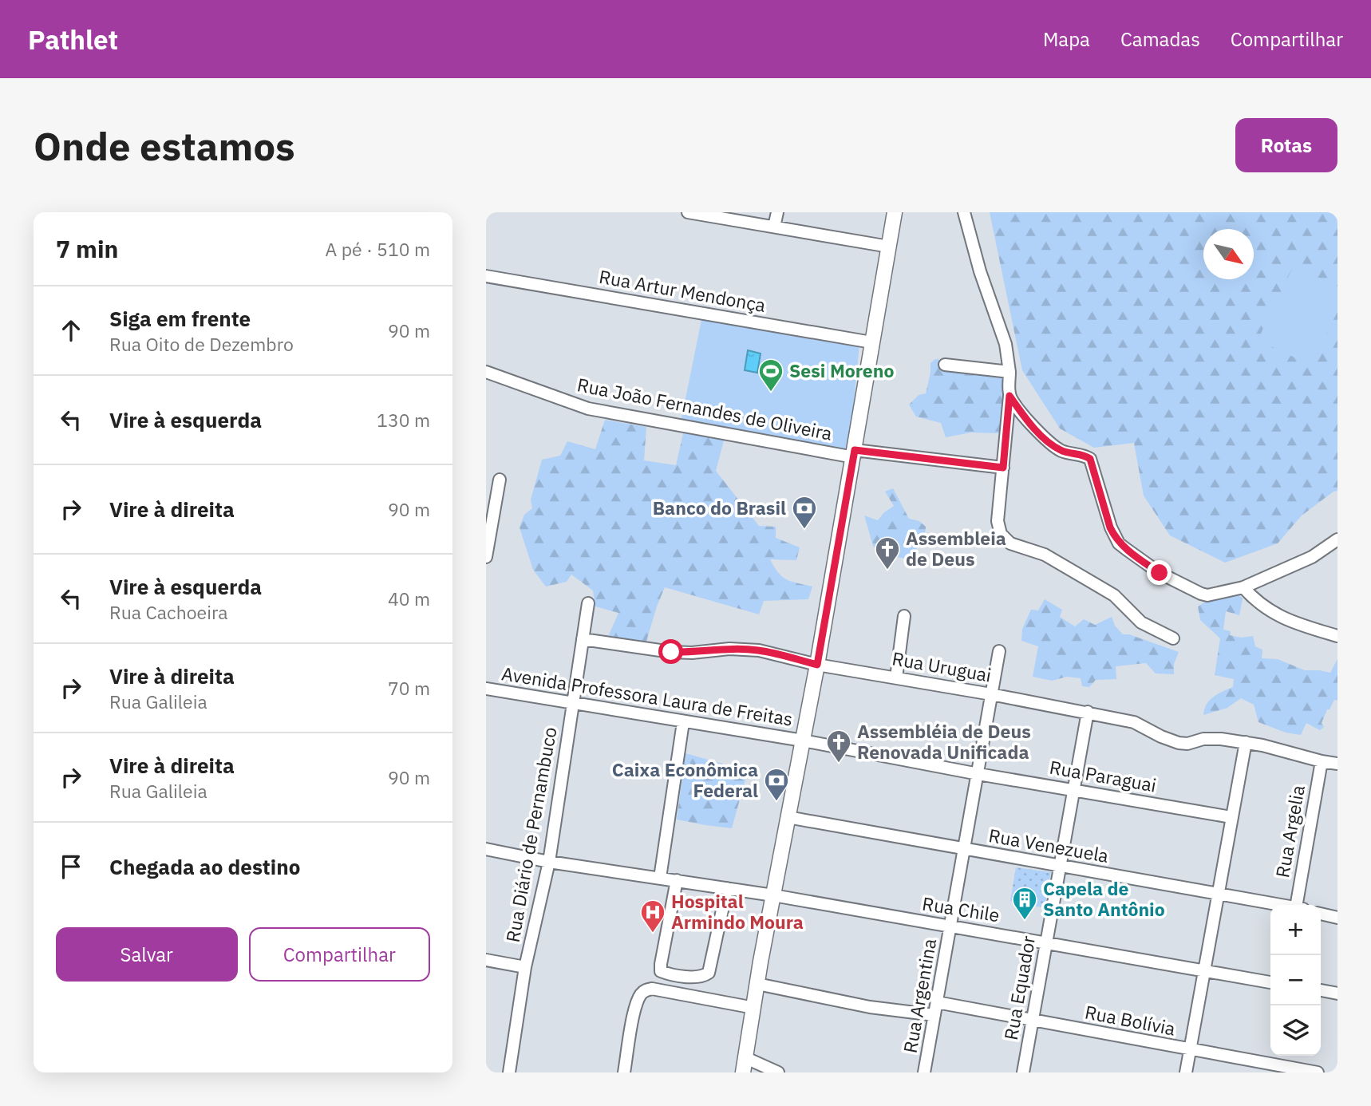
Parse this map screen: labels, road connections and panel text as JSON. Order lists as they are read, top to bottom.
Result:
{
  "streets": {
    "street": [
      "Rua Artur Mendonça",
      "Rua João Fernandes de Oliveira",
      "Rua Uruguai",
      "Avenida Professora Laura de Freitas",
      "Rua Paraguai",
      "Rua Argelia",
      "Rua Diário de Pernambuco",
      "Rua Venezuela",
      "Rua Chile",
      "Rua Equador",
      "Rua Argentina",
      "Rua Bolívia"
    ]
  },
  "crossings": [
    ["Rua Uruguai", "Rua Diário de Pernambuco"],
    ["Rua Uruguai", "Rua Equador"],
    ["Rua Uruguai", "Rua Argentina"],
    ["Avenida Professora Laura de Freitas", "Rua Paraguai"],
    ["Avenida Professora Laura de Freitas", "Rua Diário de Pernambuco"],
    ["Rua Paraguai", "Rua Equador"],
    ["Rua Paraguai", "Rua Argentina"],
    ["Rua Diário de Pernambuco", "Rua Chile"],
    ["Rua Venezuela", "Rua Equador"],
    ["Rua Venezuela", "Rua Argentina"],
    ["Rua Chile", "Rua Equador"],
    ["Rua Chile", "Rua Argentina"],
    ["Rua Equador", "Rua Bolívia"],
    ["Rua Argentina", "Rua Bolívia"]
  ],
  "places": {
    "sports": ["Sesi Moreno"],
    "bank": ["Banco do Brasil", "Caixa Econômica Federal"],
    "church": ["Assembleia de Deus", "Assembléia de Deus Renovada Unificada"],
    "building": ["Capela de Santo Antônio"],
    "hospital": ["Hospital Armindo Moura"]
  },
  "north": "bottom right",
  "page": {
    "header": "Pathlet",
    "nav": ["Mapa", "Camadas", "Compartilhar"],
    "buttons": [
      "Rotas",
      ["Salvar", "Compartilhar"]
    ],
    "title": "Onde estamos",
    "heading": ["7 min", "A pé · 510 m"],
    "list": [
      ["Siga em frente", "Rua Oito de Dezembro", "90 m"],
      ["Vire à esquerda", "130 m"],
      ["Vire à direita", "90 m"],
      ["Vire à esquerda", "Rua Cachoeira", "40 m"],
      ["Vire à direita", "Rua Galileia", "70 m"],
      ["Vire à direita", "Rua Galileia", "90 m"],
      "Chegada ao destino"
    ],
    "map_buttons": ["+", "−"]
  }
}
